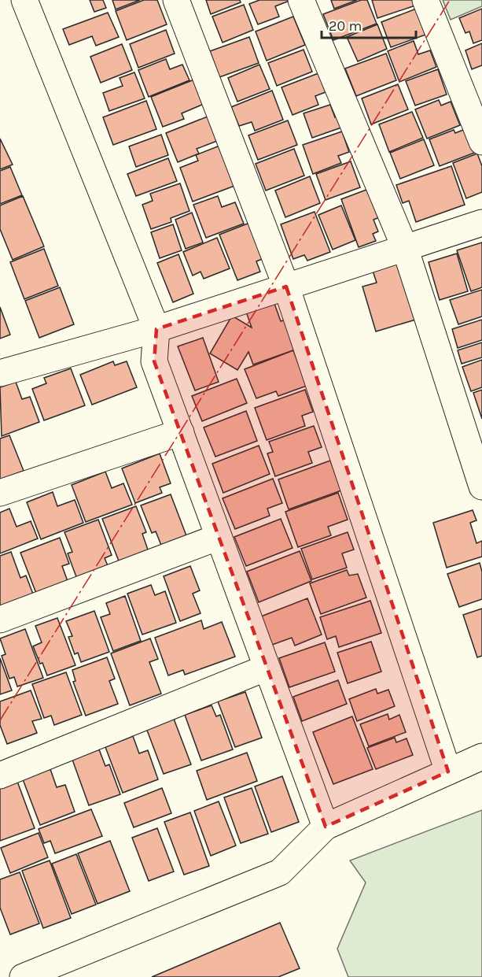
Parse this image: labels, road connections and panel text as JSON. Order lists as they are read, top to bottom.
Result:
{
  "scale_bar": "20 m"
}
